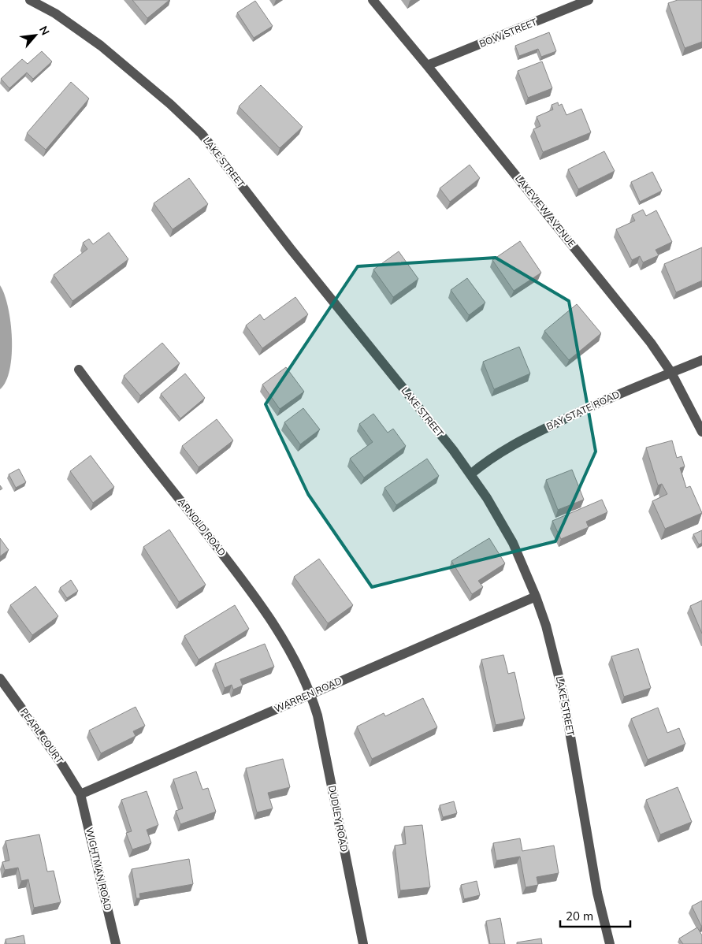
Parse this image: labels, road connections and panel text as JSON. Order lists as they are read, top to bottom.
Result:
{
  "streets": {
    "street": [
      "BOW STREET",
      "LAKE STREET",
      "LAKEVIEW AVENUE",
      "BAY STATE ROAD",
      "ARNOLD ROAD",
      "WARREN ROAD",
      "PEARL COURT",
      "DUDLEY ROAD",
      "WIGHTMAN ROAD"
    ]
  },
  "crossings": [
    ["BOW STREET", "LAKEVIEW AVENUE"],
    ["LAKE STREET", "BAY STATE ROAD"],
    ["LAKE STREET", "WARREN ROAD"],
    ["LAKEVIEW AVENUE", "BAY STATE ROAD"],
    ["ARNOLD ROAD", "WARREN ROAD"],
    ["ARNOLD ROAD", "DUDLEY ROAD"],
    ["WARREN ROAD", "PEARL COURT"],
    ["WARREN ROAD", "DUDLEY ROAD"],
    ["WARREN ROAD", "WIGHTMAN ROAD"],
    ["PEARL COURT", "WIGHTMAN ROAD"]
  ],
  "scale_bar": "20 m",
  "north": "top right"
}
